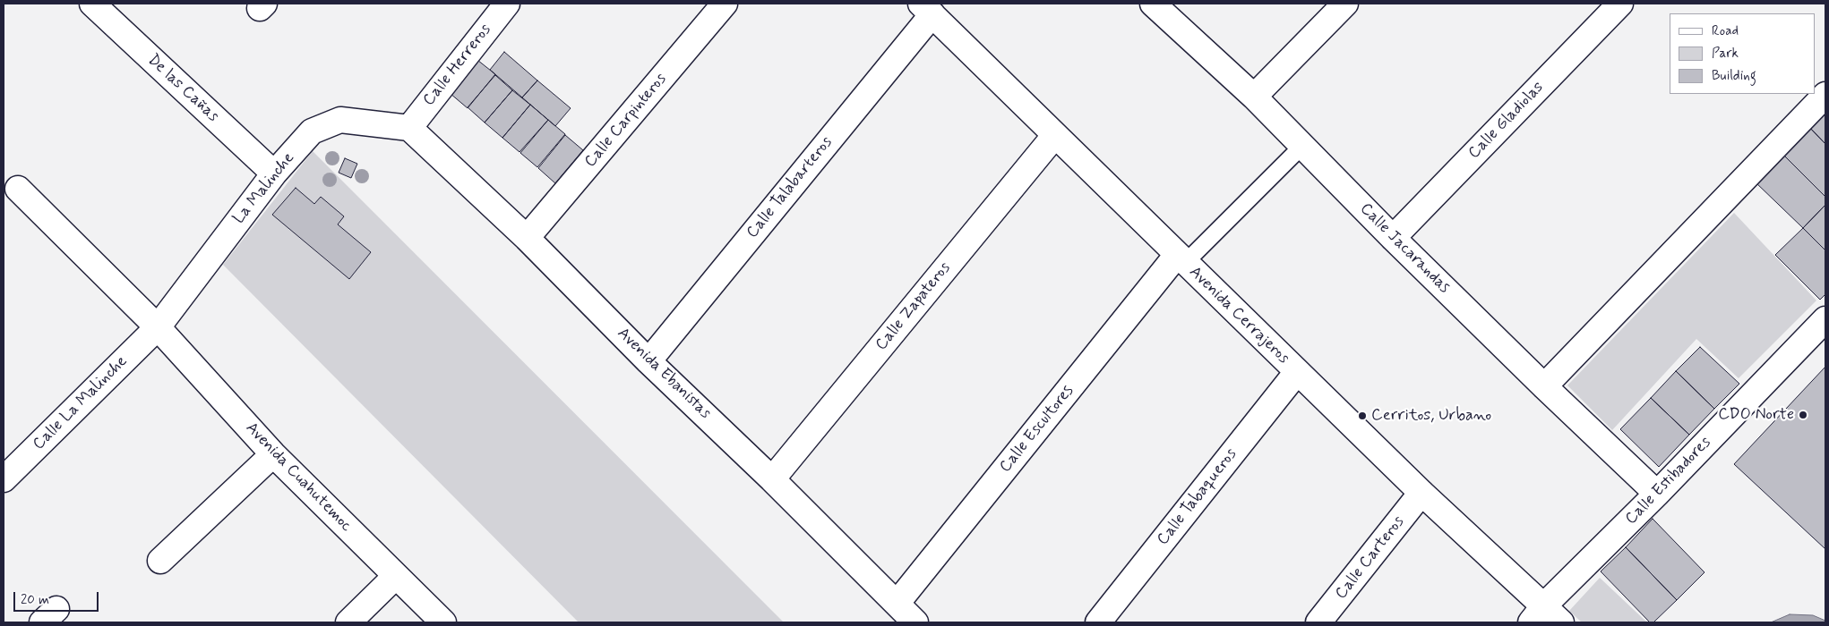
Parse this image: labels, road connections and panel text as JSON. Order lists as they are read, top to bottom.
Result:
{
  "streets": {
    "street": [
      "Calle Herreros",
      "De las Cañas",
      "Calle Carpinteros",
      "Calle Gladiolas",
      "Calle Talabarteros",
      "La Malinche",
      "Calle Jacarandas",
      "Calle Zapateros",
      "Avenida Cerrajeros",
      "Avenida Ebanistas",
      "Calle La Malinche",
      "Calle Escultores",
      "Avenida Cuahutemoc",
      "Calle Estibadores",
      "Calle Tabaqueros",
      "Calle Carteros"
    ]
  },
  "crossings": [
    ["Calle Herreros", "La Malinche"],
    ["Calle Herreros", "Avenida Ebanistas"],
    ["De las Cañas", "La Malinche"],
    ["Calle Carpinteros", "Avenida Ebanistas"],
    ["Calle Gladiolas", "Calle Jacarandas"],
    ["Calle Talabarteros", "Avenida Cerrajeros"],
    ["Calle Talabarteros", "Avenida Ebanistas"],
    ["La Malinche", "Avenida Ebanistas"],
    ["La Malinche", "Calle La Malinche"],
    ["La Malinche", "Avenida Cuahutemoc"],
    ["Calle Jacarandas", "Calle Estibadores"],
    ["Calle Zapateros", "Avenida Cerrajeros"],
    ["Calle Zapateros", "Avenida Ebanistas"],
    ["Avenida Cerrajeros", "Calle Escultores"],
    ["Avenida Cerrajeros", "Calle Estibadores"],
    ["Avenida Cerrajeros", "Calle Tabaqueros"],
    ["Avenida Cerrajeros", "Calle Carteros"],
    ["Avenida Ebanistas", "Calle Escultores"],
    ["Calle La Malinche", "Avenida Cuahutemoc"]
  ],
  "places": ["CDO Norte", "Cerritos, Urbano"],
  "legend": ["Road", "Park", "Building"],
  "scale_bar": "20 m"
}
